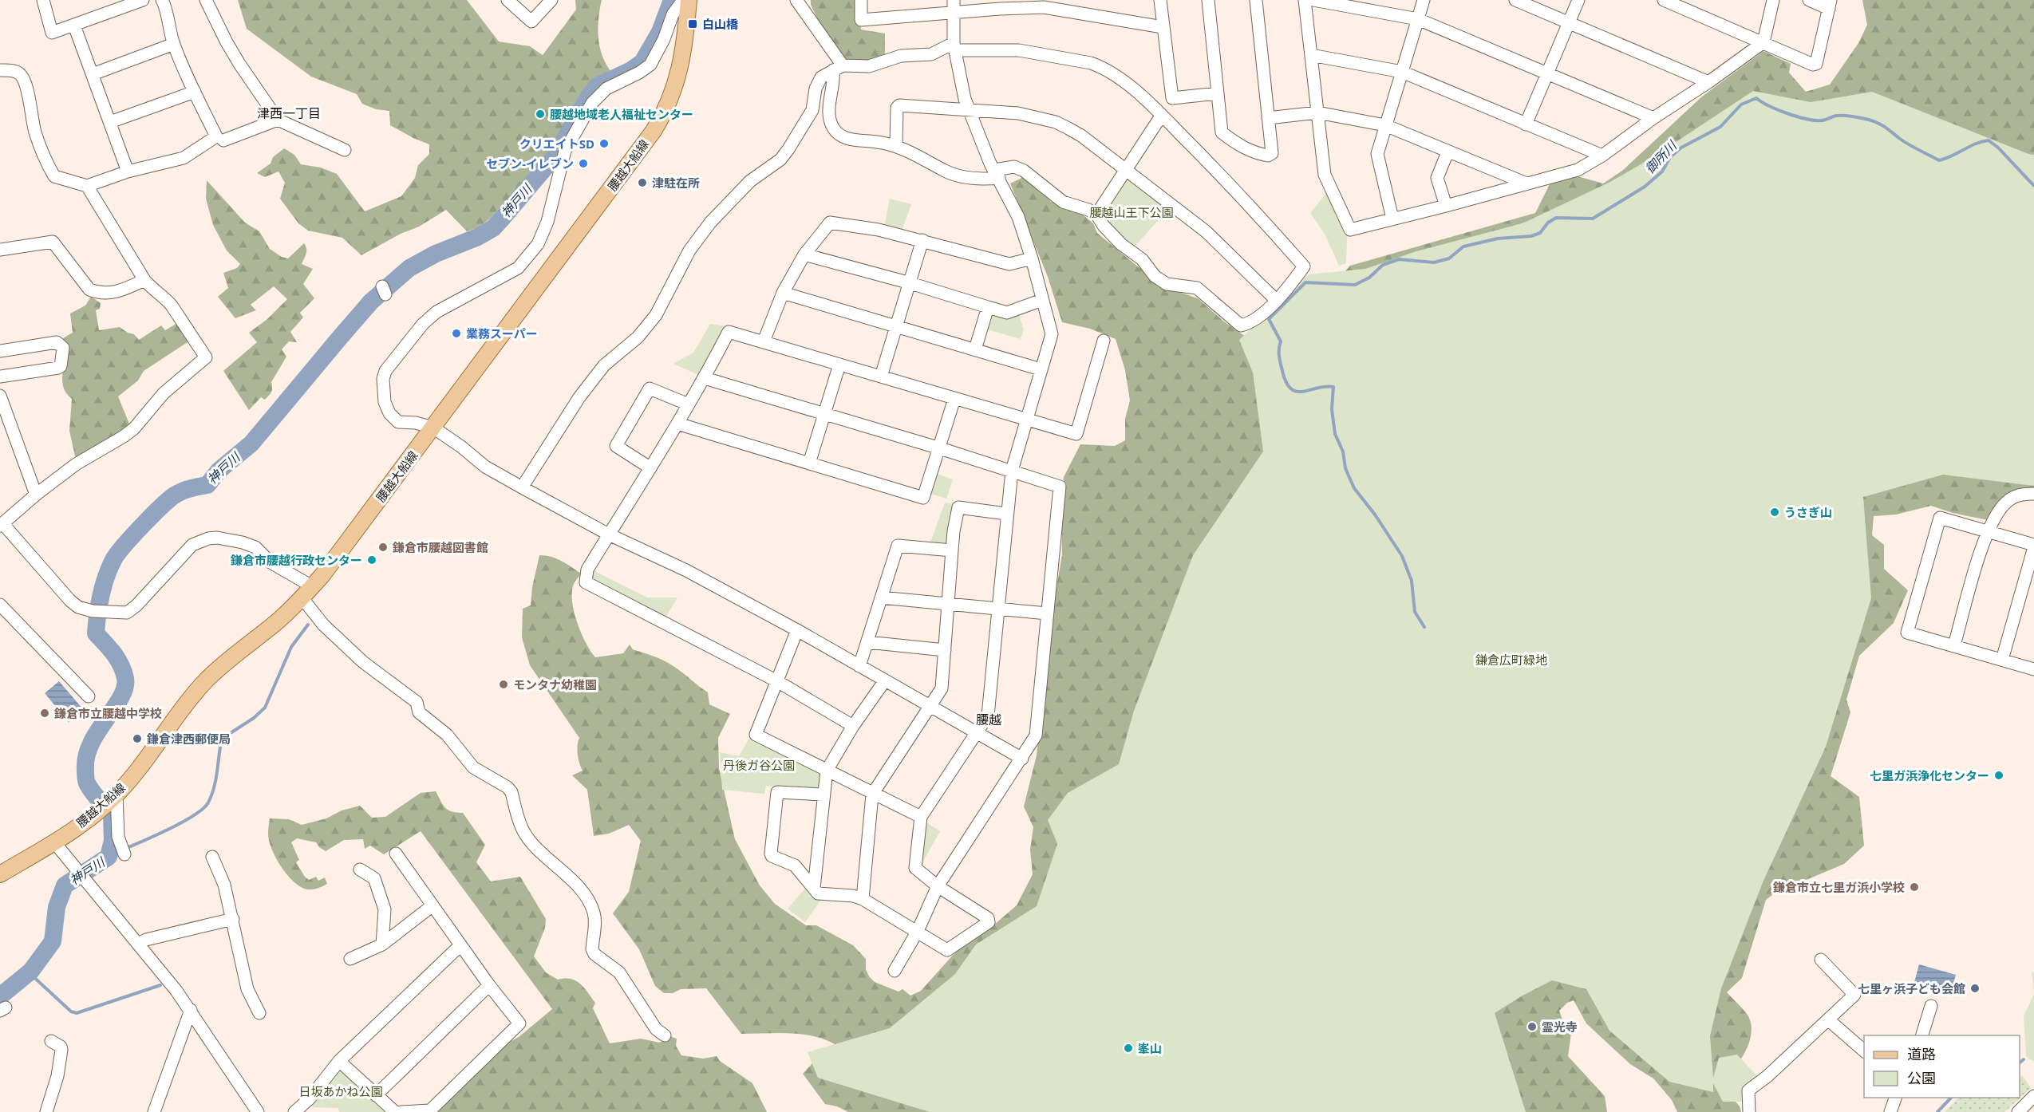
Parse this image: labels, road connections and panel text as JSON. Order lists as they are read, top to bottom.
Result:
{
  "streets": {
    "main road": ["腰越大船線"]
  },
  "districts": ["津西一丁目", "腰越"],
  "water": ["御所川", "神戸川"],
  "parks": [
    "腰越山王下公園",
    "鎌倉広町緑地",
    "丹後ガ谷公園",
    "日坂あかね公園"
  ],
  "places": {
    "transit": ["白山橋"],
    "other": [
      "腰越地域老人福祉センター",
      "クリエイトSD",
      "セブン-イレブン",
      "津駐在所",
      "業務スーパー",
      "うさぎ山",
      "鎌倉市腰越図書館",
      "鎌倉市腰越行政センター",
      "モンタナ幼稚園",
      "鎌倉市立腰越中学校",
      "鎌倉津西郵便局",
      "七里ガ浜浄化センター",
      "鎌倉市立七里ガ浜小学校",
      "七里ヶ浜子ども会館",
      "霊光寺",
      "峯山"
    ]
  },
  "legend": ["道路", "公園"]
}
